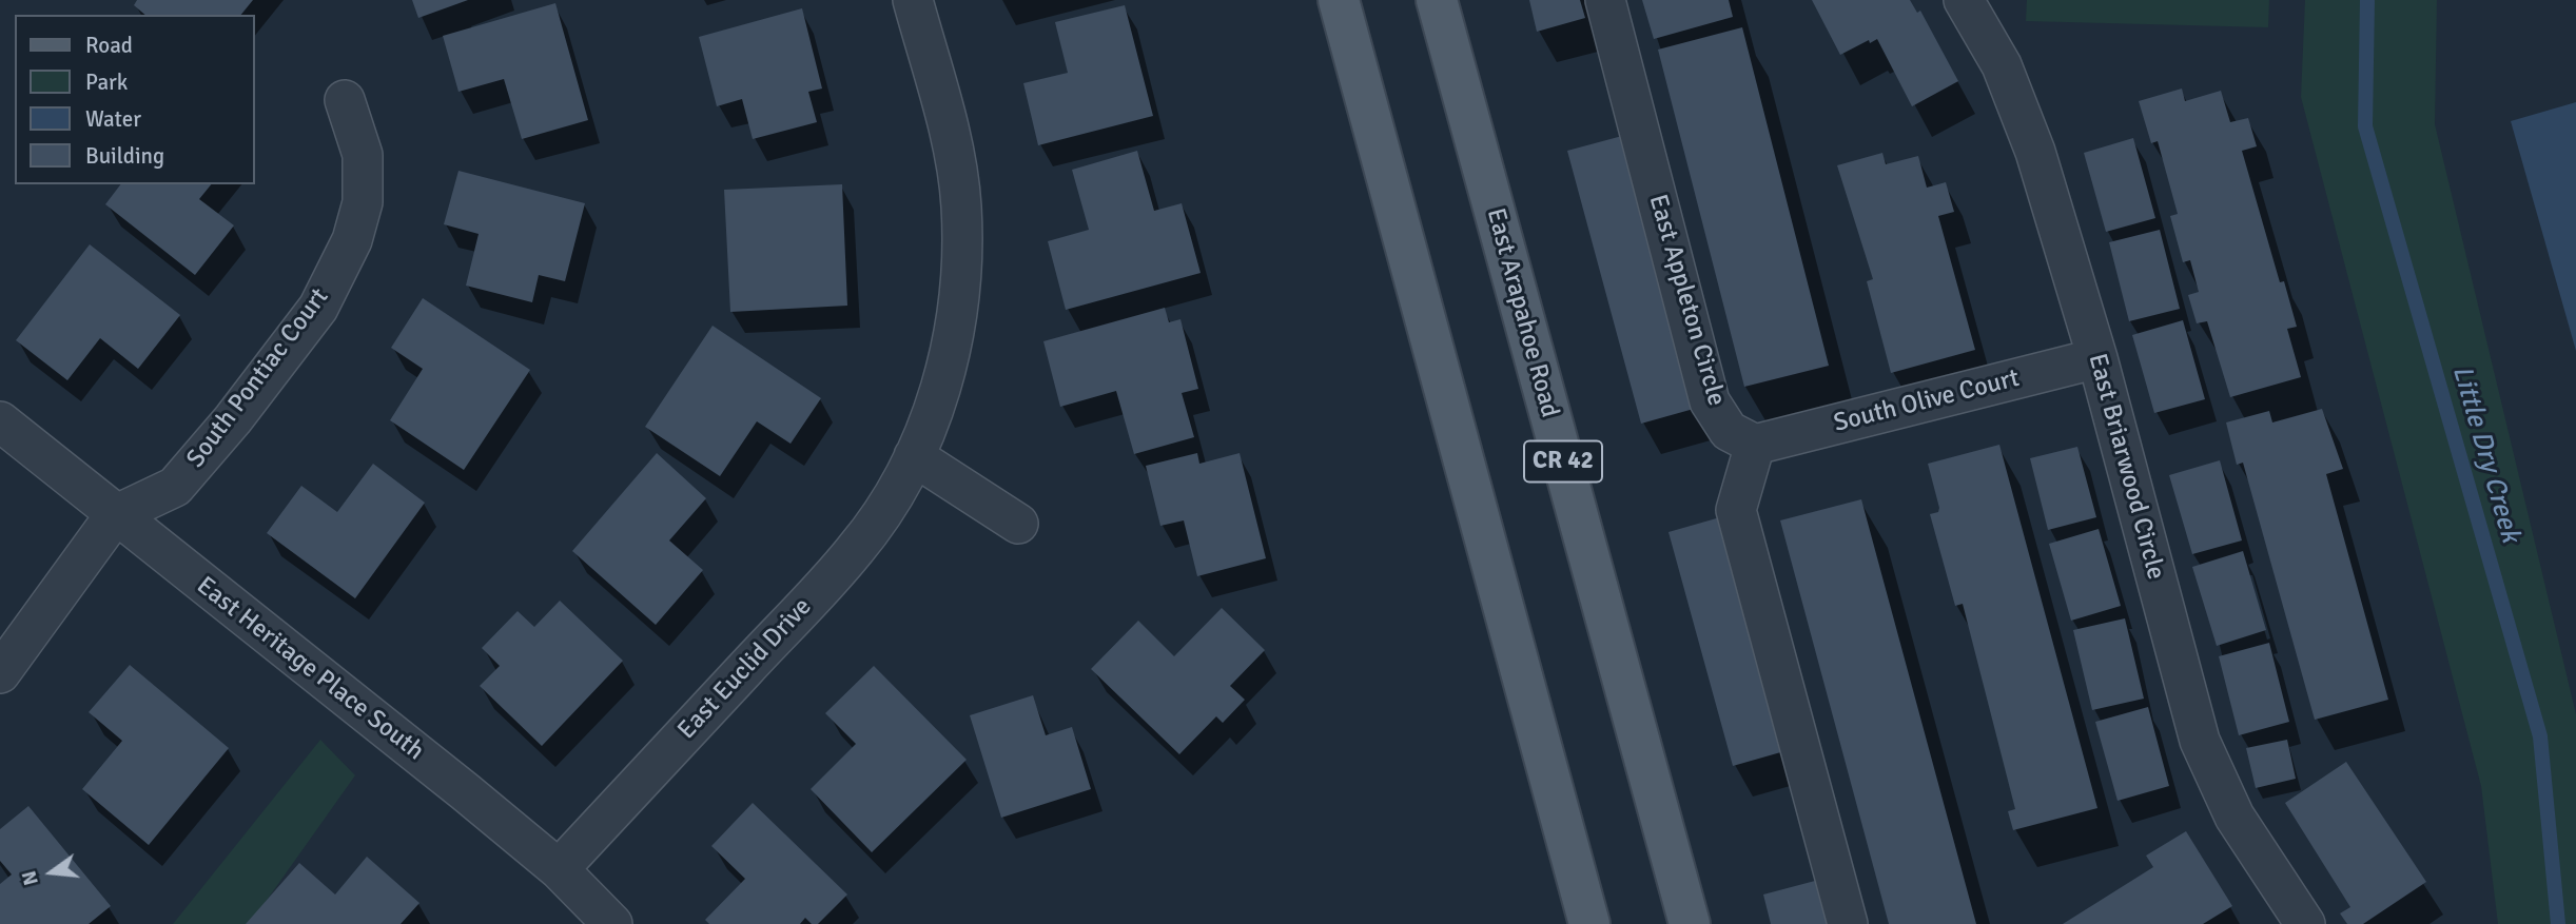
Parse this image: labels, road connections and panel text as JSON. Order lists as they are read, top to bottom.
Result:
{
  "streets": {
    "main road": ["East Arapahoe Road", "CR 42"],
    "street": [
      "East Appleton Circle",
      "South Pontiac Court",
      "South Olive Court",
      "East Briarwood Circle",
      "East Heritage Place South",
      "East Euclid Drive"
    ]
  },
  "crossings": [
    ["East Appleton Circle", "South Olive Court"],
    ["South Pontiac Court", "East Heritage Place South"],
    ["South Olive Court", "East Briarwood Circle"],
    ["East Heritage Place South", "East Euclid Drive"]
  ],
  "water": ["Little Dry Creek"],
  "legend": [
    "Road",
    "Park",
    "Water",
    "Building"
  ],
  "north": "left"
}
